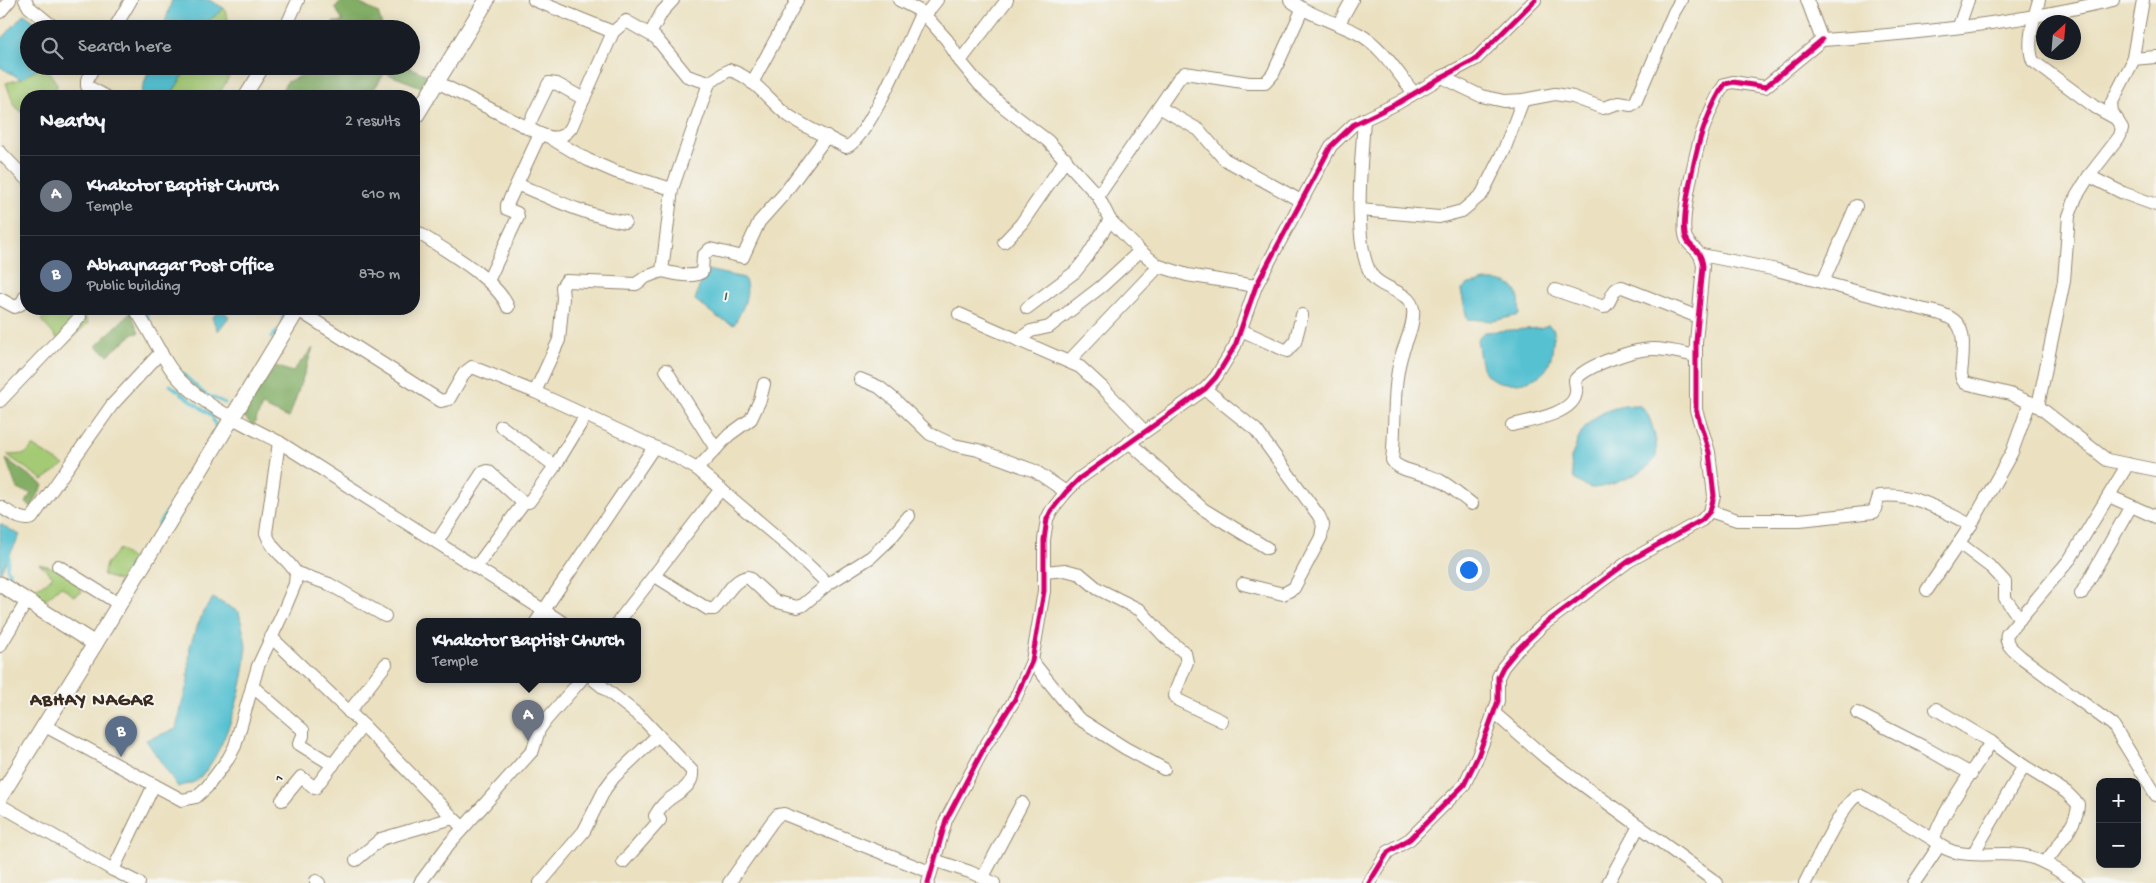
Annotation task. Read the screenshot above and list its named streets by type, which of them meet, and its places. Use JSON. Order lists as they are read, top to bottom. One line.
{"streets":{"street":["1"]},"districts":["ABHAY NAGAR"],"water":["I"],"north":"top right","page":{"search":"Search here","heading":["Nearby","2 results"],"list":[{"mark":"A","name":"Khakotor Baptist Church","note":"Temple","value":"610 m"},{"mark":"B","name":"Abhaynagar Post Office","note":"Public building","value":"870 m"}],"popup":["Khakotor Baptist Church","Temple"],"pins":["A","B"],"map_buttons":["+","−"]}}
